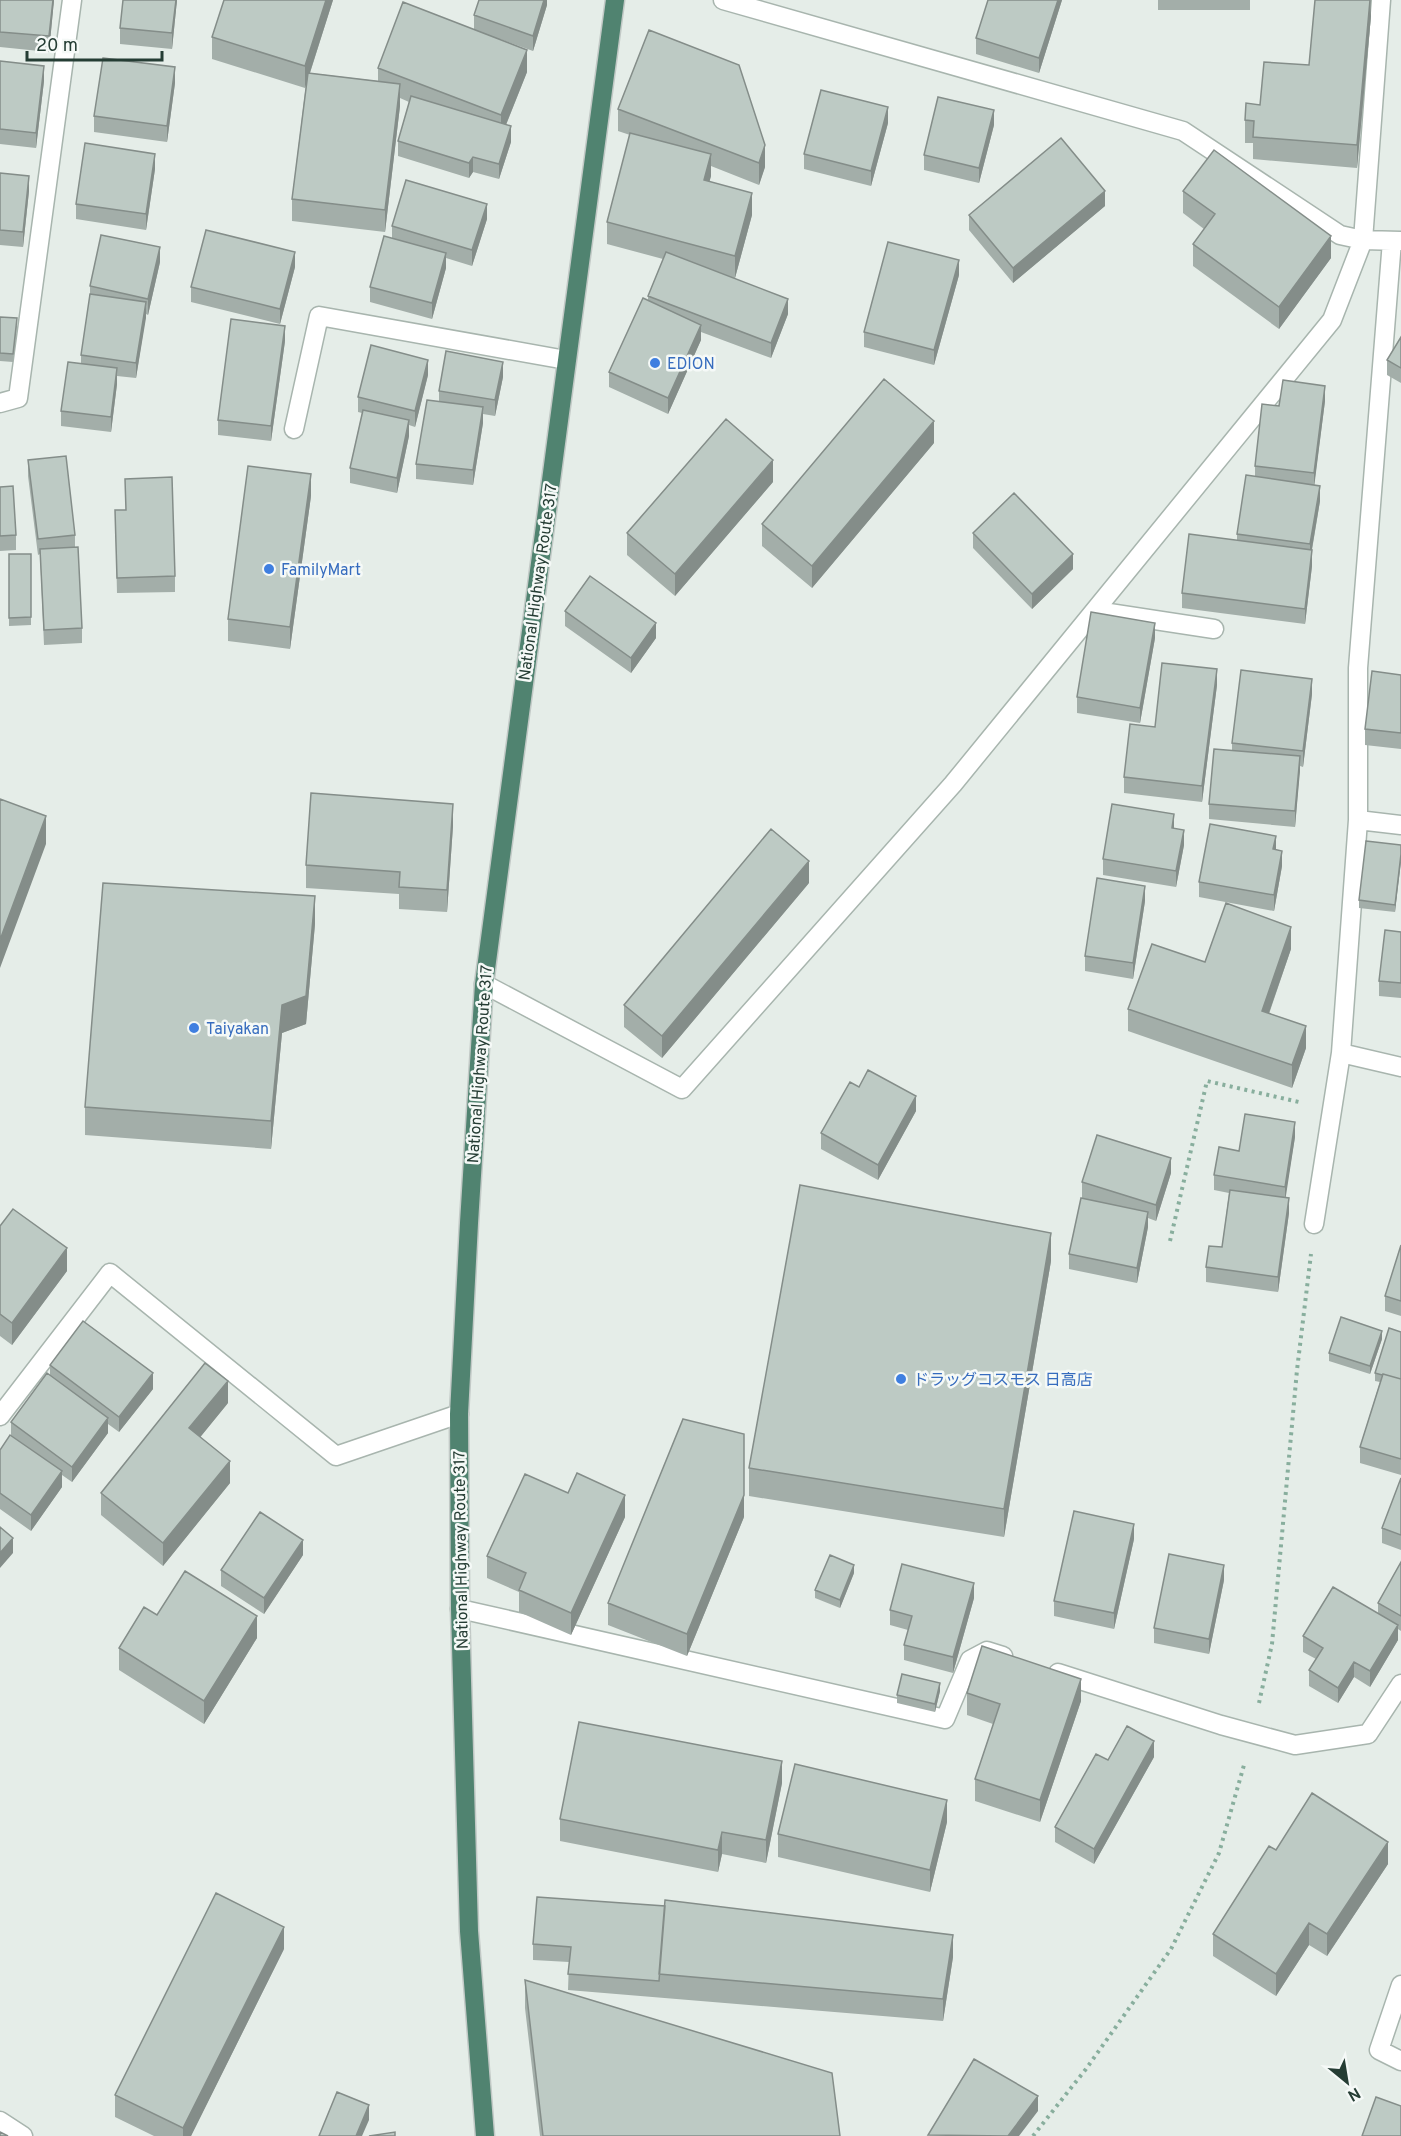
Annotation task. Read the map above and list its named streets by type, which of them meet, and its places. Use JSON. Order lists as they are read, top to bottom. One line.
{"streets":{"highway":["National Highway Route 317"]},"places":["EDION","FamilyMart","Taiyakan","ドラッグコスモス 日高店"],"scale_bar":"20 m","north":"bottom right"}
